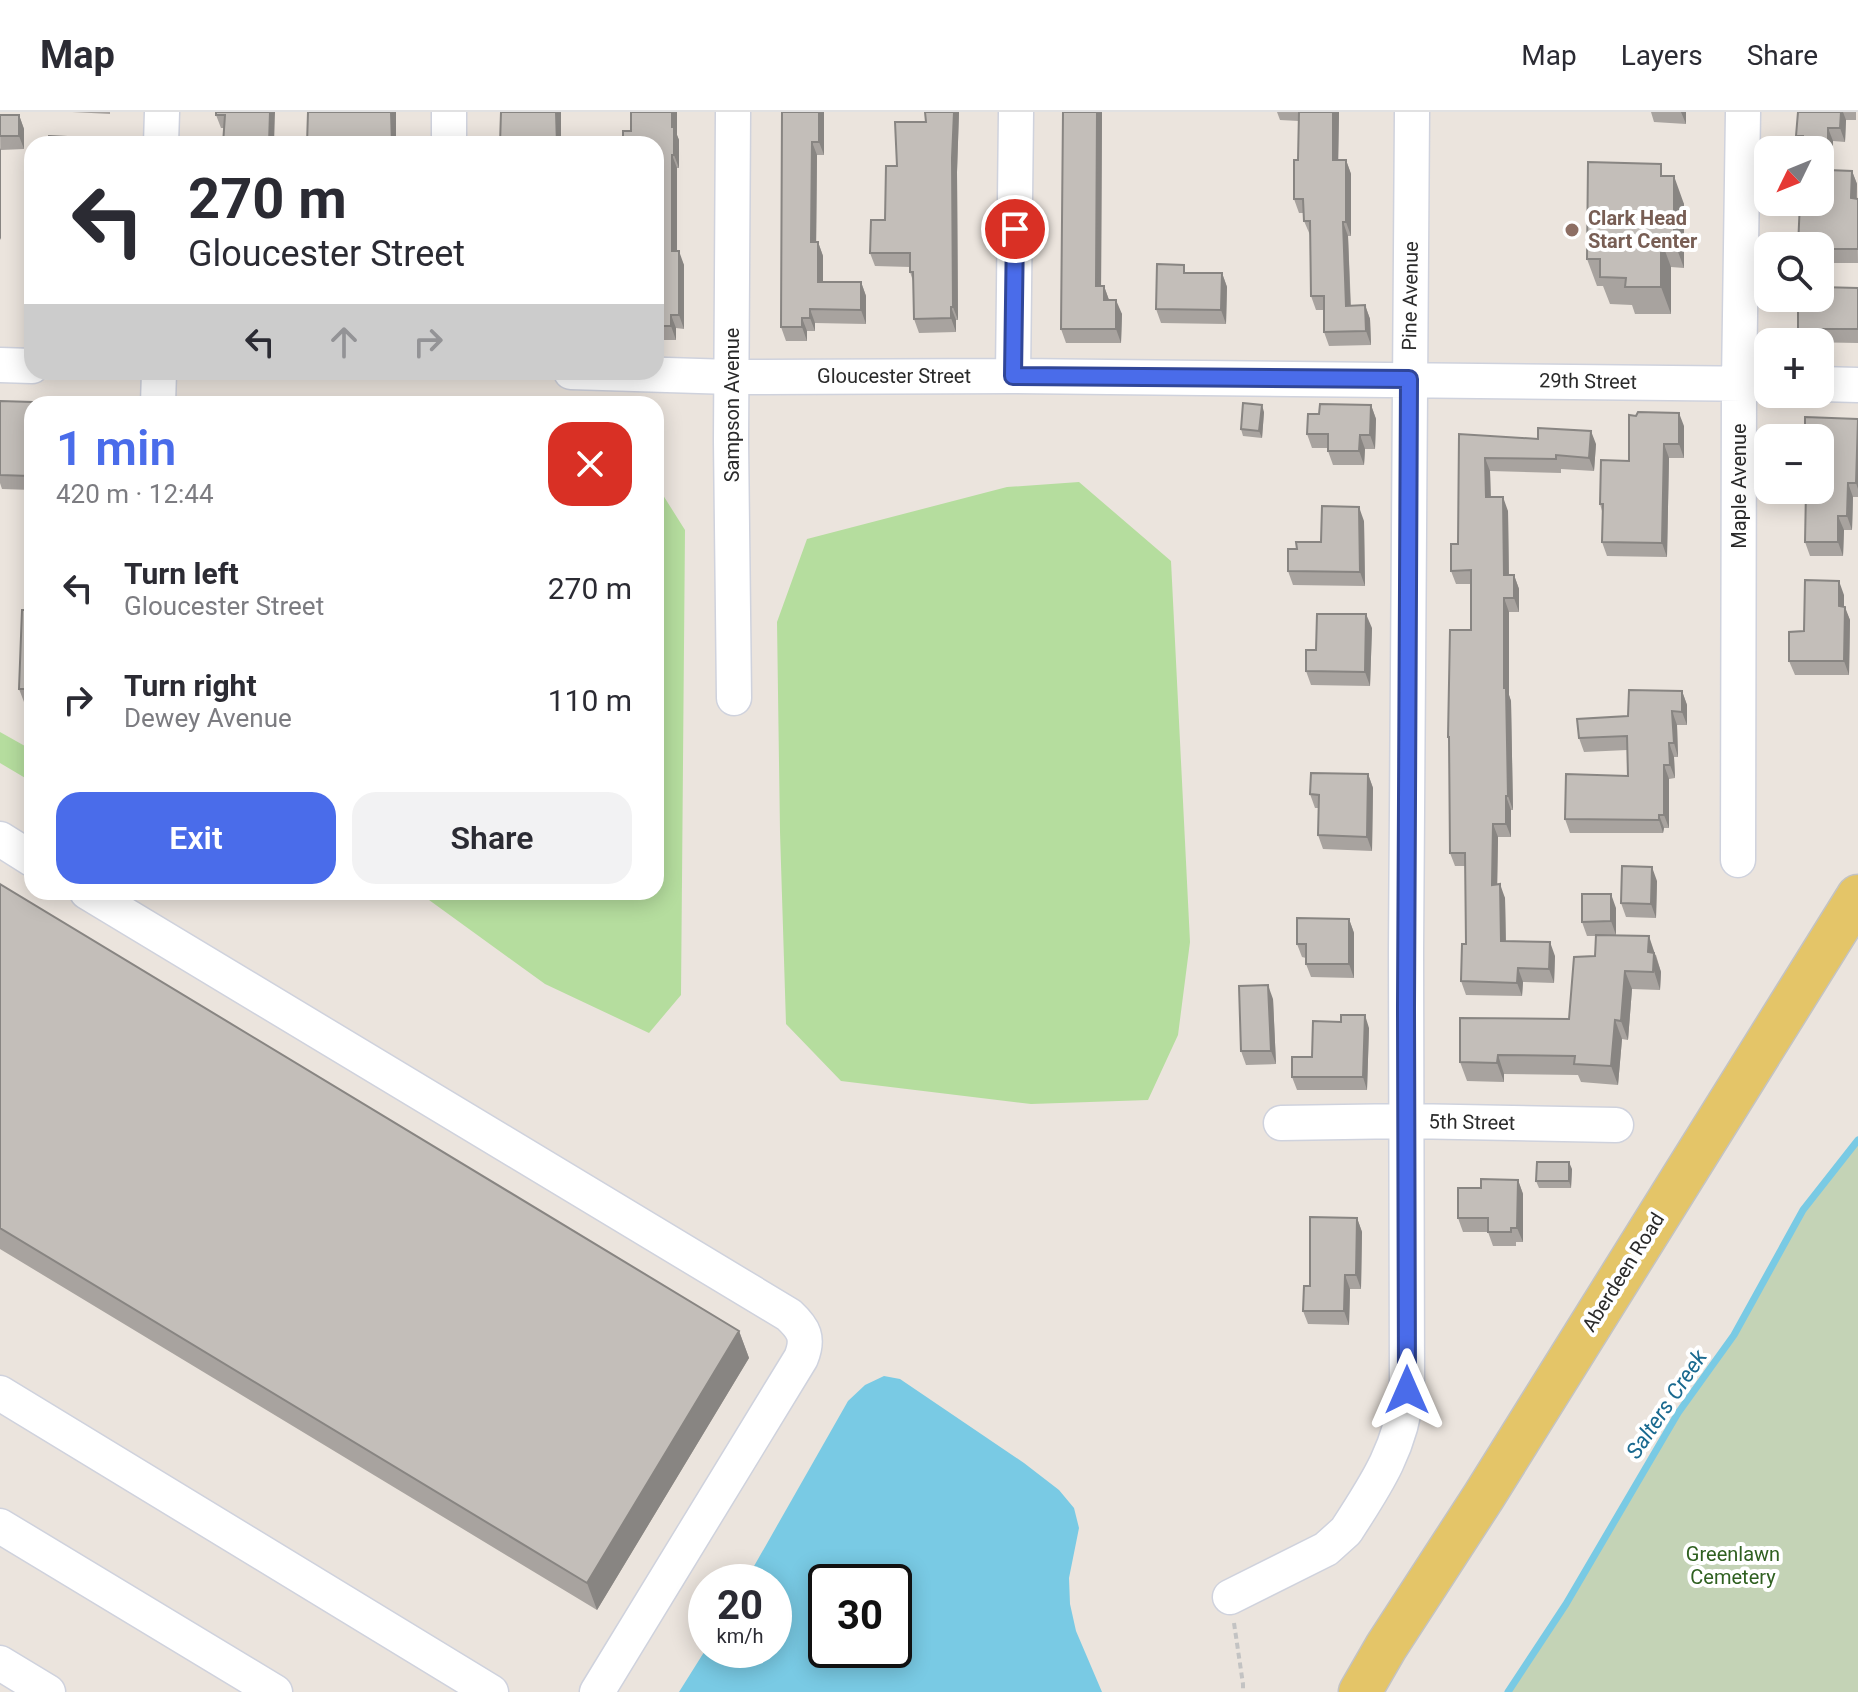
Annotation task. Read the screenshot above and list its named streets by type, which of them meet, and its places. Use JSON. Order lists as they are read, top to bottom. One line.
{"streets":{"main road":["Aberdeen Road"],"street":["Pine Avenue","Gloucester Street","29th Street","Sampson Avenue","Maple Avenue","5th Street"]},"crossings":[["Pine Avenue","Gloucester Street"],["Pine Avenue","29th Street"],["Pine Avenue","5th Street"],["Gloucester Street","29th Street"],["Gloucester Street","Sampson Avenue"],["29th Street","Maple Avenue"]],"water":["Salters Creek"],"parks":["Greenlawn Cemetery"],"places":["Clark Head Start Center"],"north":"bottom left","page":{"header":"Map","nav":["Map","Layers","Share"],"map_buttons":["+","−"],"turn":["270 m","Gloucester Street"],"heading":["1 min","420 m · 12:44"],"list":[{"name":"Turn left","note":"Gloucester Street","value":"270 m"},{"name":"Turn right","note":"Dewey Avenue","value":"110 m"}],"buttons":["Exit","Share"],"speed":"20 km/h","limit":"30"}}
